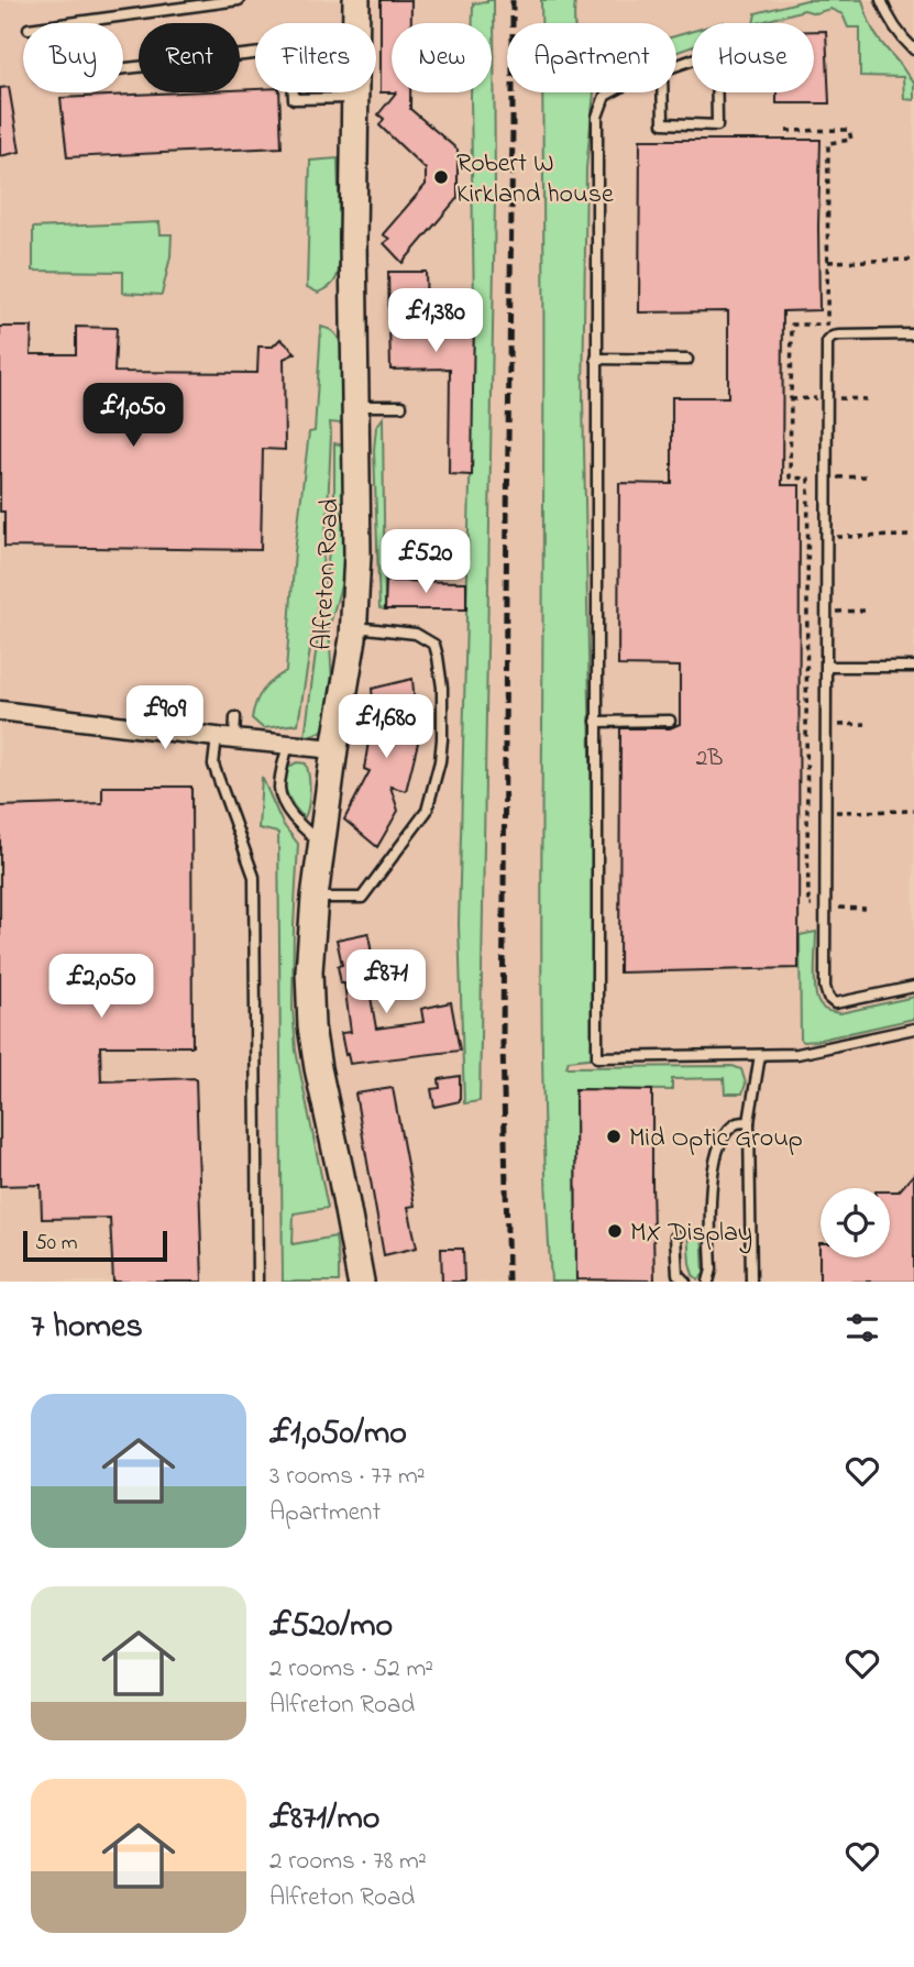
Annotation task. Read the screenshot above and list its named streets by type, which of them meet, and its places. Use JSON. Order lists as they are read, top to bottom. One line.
{"streets":{"street":["Alfreton Road"]},"places":["Robert W Kirkland house","Mid Optic Group","MX Display"],"house_numbers":["2B"],"scale_bar":"50 m","page":{"chip":["Buy","Rent","Filters","New","Apartment","House"],"price":["£1,380","£1,050","£520","£909","£1,680","£871","£2,050"],"scale":"50 m","heading":"7 homes","list":[{"name":"£1,050/mo","note":"3 rooms · 77 m² · Apartment"},{"name":"£520/mo","note":"2 rooms · 52 m² · Alfreton Road"},{"name":"£871/mo","note":"2 rooms · 78 m² · Alfreton Road"}]}}
